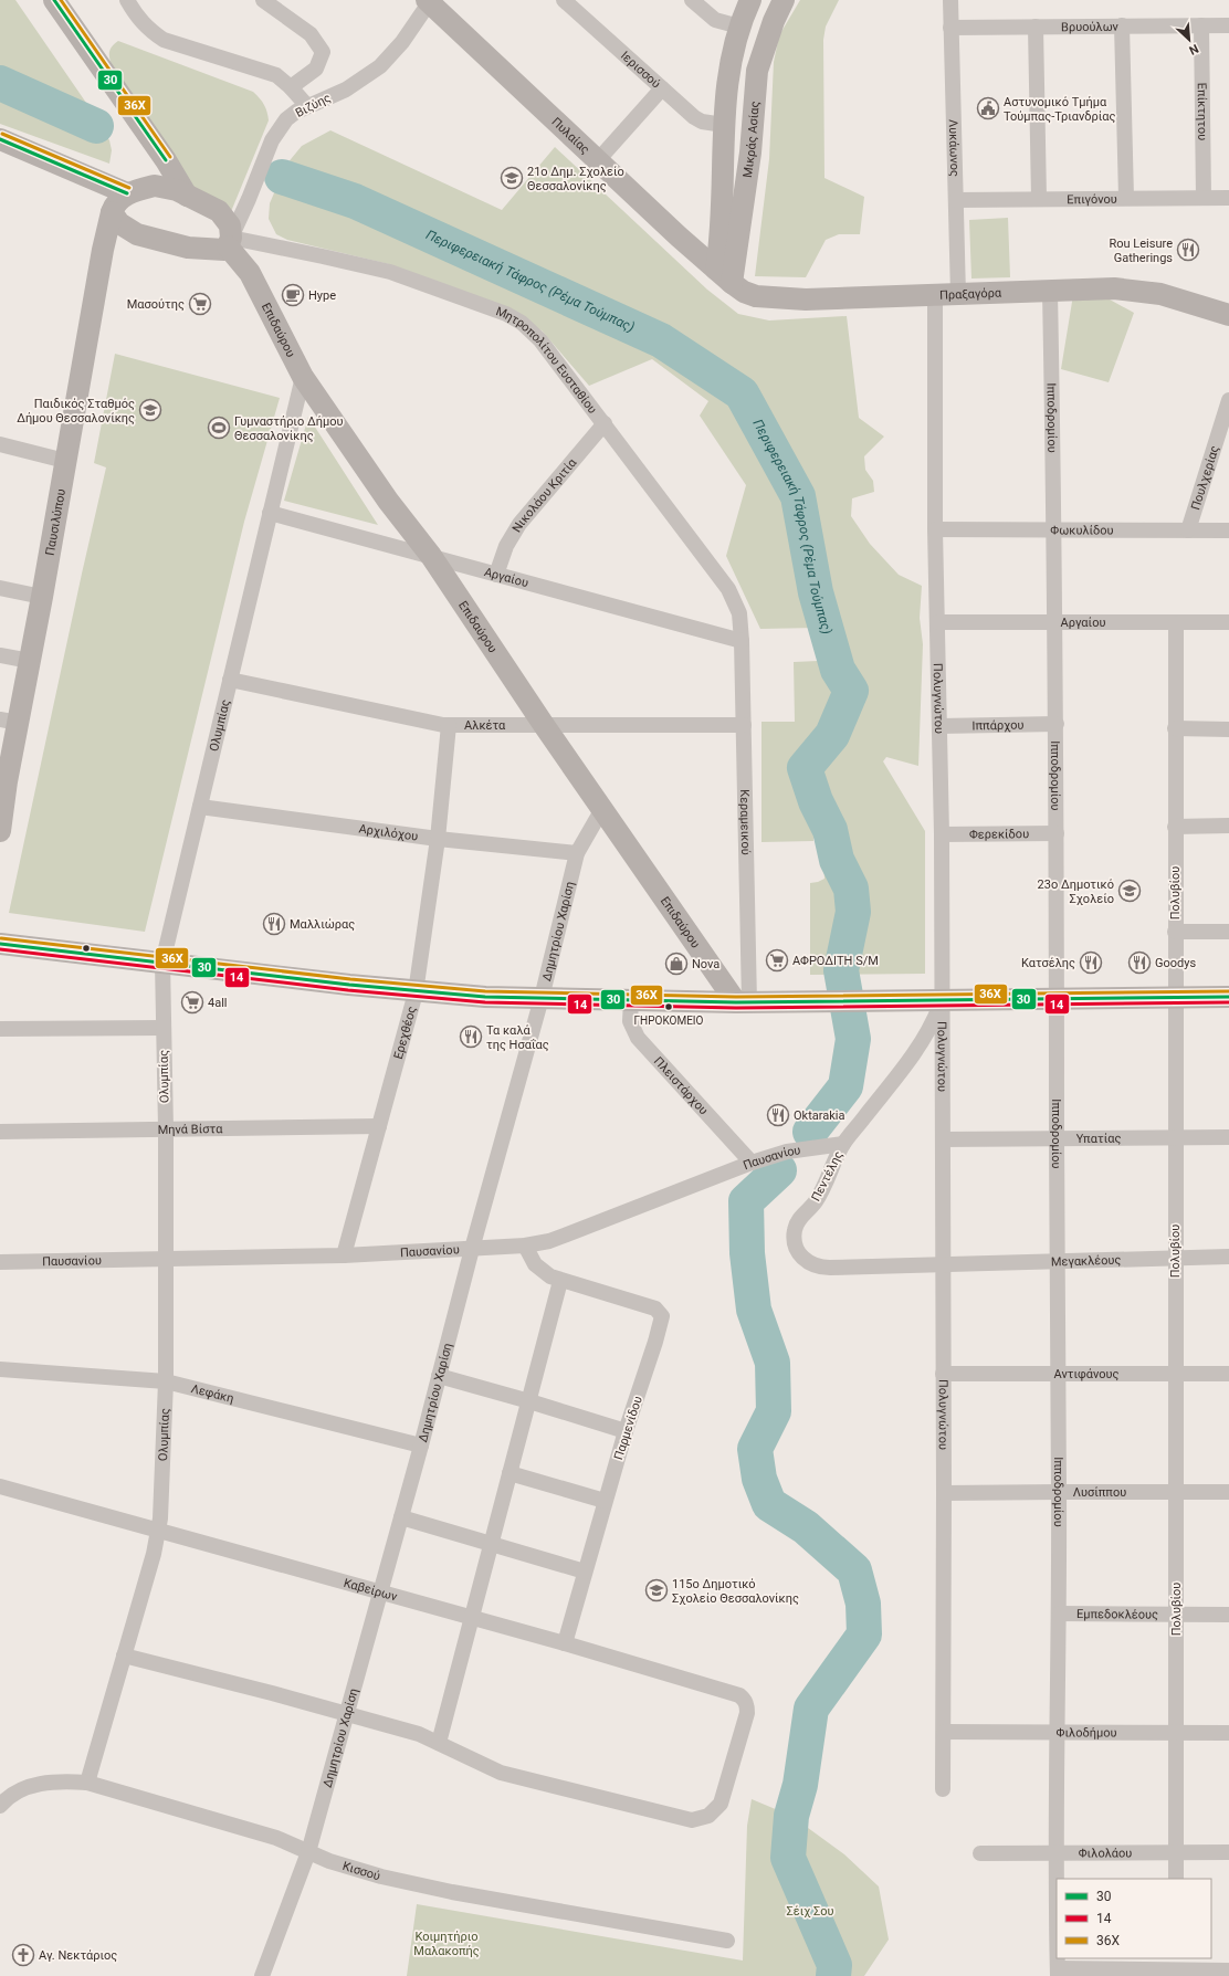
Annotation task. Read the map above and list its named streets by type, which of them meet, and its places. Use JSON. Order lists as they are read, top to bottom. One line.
{"streets":{"street":["Βρυούλων","Ιερισσού","Βιζύης","Επίκτητου","Πυλαίας","Μικράς Ασίας","Λυκάωνος","Επιγόνου","Πραξαγόρα","Επιδαύρου","Μητροπολίτου Ευσταθίου","Ιπποδρομίου","Πουλχερίας","Νικολάου Κριτία","Παυσιλύπου","Φωκυλίδου","Αργαίου","Πολυγνώτου","Ολυμπίας","Αλκέτα","Ιππάρχου","Κεραμεικού","Αρχιλόχου","Φερεκίδου","Πολυβίου","Δημητρίου Χαρίση","Ερεχθέος","Πλειστάρχου","Μηνά Βίστα","Υπατίας","Παυσανίου","Πεντέλης","Μεγακλέους","Αντιφάνους","Λεφάκη","Παρμενίδου","Λυσίππου","Καβείρων","Εμπεδοκλέους","Φιλοδήμου","Φιλολάου","Κισσού"]},"crossings":[["Βρυούλων","Επίκτητου"],["Βρυούλων","Λυκάωνος"],["Ιερισσού","Μικράς Ασίας"],["Βιζύης","Πυλαίας"],["Βιζύης","Επιδαύρου"],["Βιζύης","Μητροπολίτου Ευσταθίου"],["Επίκτητου","Επιγόνου"],["Πυλαίας","Μικράς Ασίας"],["Πυλαίας","Πραξαγόρα"],["Μικράς Ασίας","Πραξαγόρα"],["Λυκάωνος","Επιγόνου"],["Λυκάωνος","Πραξαγόρα"],["Πραξαγόρα","Ιπποδρομίου"],["Πραξαγόρα","Πολυγνώτου"],["Επιδαύρου","Μητροπολίτου Ευσταθίου"],["Επιδαύρου","Αργαίου"],["Επιδαύρου","Ολυμπίας"],["Επιδαύρου","Αλκέτα"],["Επιδαύρου","Κεραμεικού"],["Επιδαύρου","Δημητρίου Χαρίση"],["Μητροπολίτου Ευσταθίου","Νικολάου Κριτία"],["Μητροπολίτου Ευσταθίου","Αργαίου"],["Μητροπολίτου Ευσταθίου","Κεραμεικού"],["Ιπποδρομίου","Φωκυλίδου"],["Ιπποδρομίου","Αργαίου"],["Ιπποδρομίου","Ιππάρχου"],["Ιπποδρομίου","Φερεκίδου"],["Ιπποδρομίου","Υπατίας"],["Ιπποδρομίου","Μεγακλέους"],["Ιπποδρομίου","Αντιφάνους"],["Ιπποδρομίου","Λυσίππου"],["Ιπποδρομίου","Εμπεδοκλέους"],["Ιπποδρομίου","Φιλοδήμου"],["Ιπποδρομίου","Φιλολάου"],["Πουλχερίας","Φωκυλίδου"],["Νικολάου Κριτία","Αργαίου"],["Φωκυλίδου","Πολυγνώτου"],["Αργαίου","Πολυγνώτου"],["Αργαίου","Ολυμπίας"],["Αργαίου","Κεραμεικού"],["Αργαίου","Πολυβίου"],["Πολυγνώτου","Ιππάρχου"],["Πολυγνώτου","Φερεκίδου"],["Πολυγνώτου","Υπατίας"],["Πολυγνώτου","Πεντέλης"],["Πολυγνώτου","Μεγακλέους"],["Πολυγνώτου","Αντιφάνους"],["Πολυγνώτου","Λυσίππου"],["Πολυγνώτου","Φιλοδήμου"],["Ολυμπίας","Αλκέτα"],["Ολυμπίας","Αρχιλόχου"],["Ολυμπίας","Μηνά Βίστα"],["Ολυμπίας","Παυσανίου"],["Ολυμπίας","Λεφάκη"],["Ολυμπίας","Καβείρων"],["Ολυμπίας","Κισσού"],["Αλκέτα","Κεραμεικού"],["Αλκέτα","Ερεχθέος"],["Αρχιλόχου","Δημητρίου Χαρίση"],["Αρχιλόχου","Ερεχθέος"],["Πολυβίου","Υπατίας"],["Πολυβίου","Μεγακλέους"],["Πολυβίου","Αντιφάνους"],["Πολυβίου","Λυσίππου"],["Πολυβίου","Εμπεδοκλέους"],["Πολυβίου","Φιλοδήμου"],["Πολυβίου","Φιλολάου"],["Δημητρίου Χαρίση","Παυσανίου"],["Δημητρίου Χαρίση","Λεφάκη"],["Δημητρίου Χαρίση","Καβείρων"],["Δημητρίου Χαρίση","Κισσού"],["Ερεχθέος","Μηνά Βίστα"],["Ερεχθέος","Παυσανίου"],["Πλειστάρχου","Παυσανίου"],["Παυσανίου","Πεντέλης"],["Πεντέλης","Μεγακλέους"],["Παρμενίδου","Καβείρων"]],"water":["Περιφερειακή Τάφρος (Ρέμα Τούμπας)"],"parks":["Σέιχ Σου","Κοιμητήριο Μαλακοπής"],"places":{"public building":["Αστυνομικό Τμήμα Τούμπας-Τριανδρίας"],"school or university":["21ο Δημ. Σχολείο Θεσσαλονίκης","Παιδικός Σταθμός Δήμου Θεσσαλονίκης","23ο Δημοτικό Σχολείο","115o Δημοτικό Σχολείο Θεσσαλονίκης"],"restaurant":["Rou Leisure Gatherings","Μαλλιώρας","Κατσέλης","Goodys","Τα καλά της Ησαΐας","Oktarakia"],"cafe":["Hype"],"supermarket":["Μασούτης","ΑΦΡΟΔΙΤΗ S/M","4all"],"sports":["Γυμναστήριο Δήμου Θεσσαλονίκης"],"shop":["Nova"],"other":["ΓΗΡΟΚΟΜΕΙΟ"],"church":["Αγ. Νεκτάριος"]},"lines":["transit line 30","transit line 36Χ","transit line 14"],"legend":["30","14","36Χ"],"north":"bottom right"}
